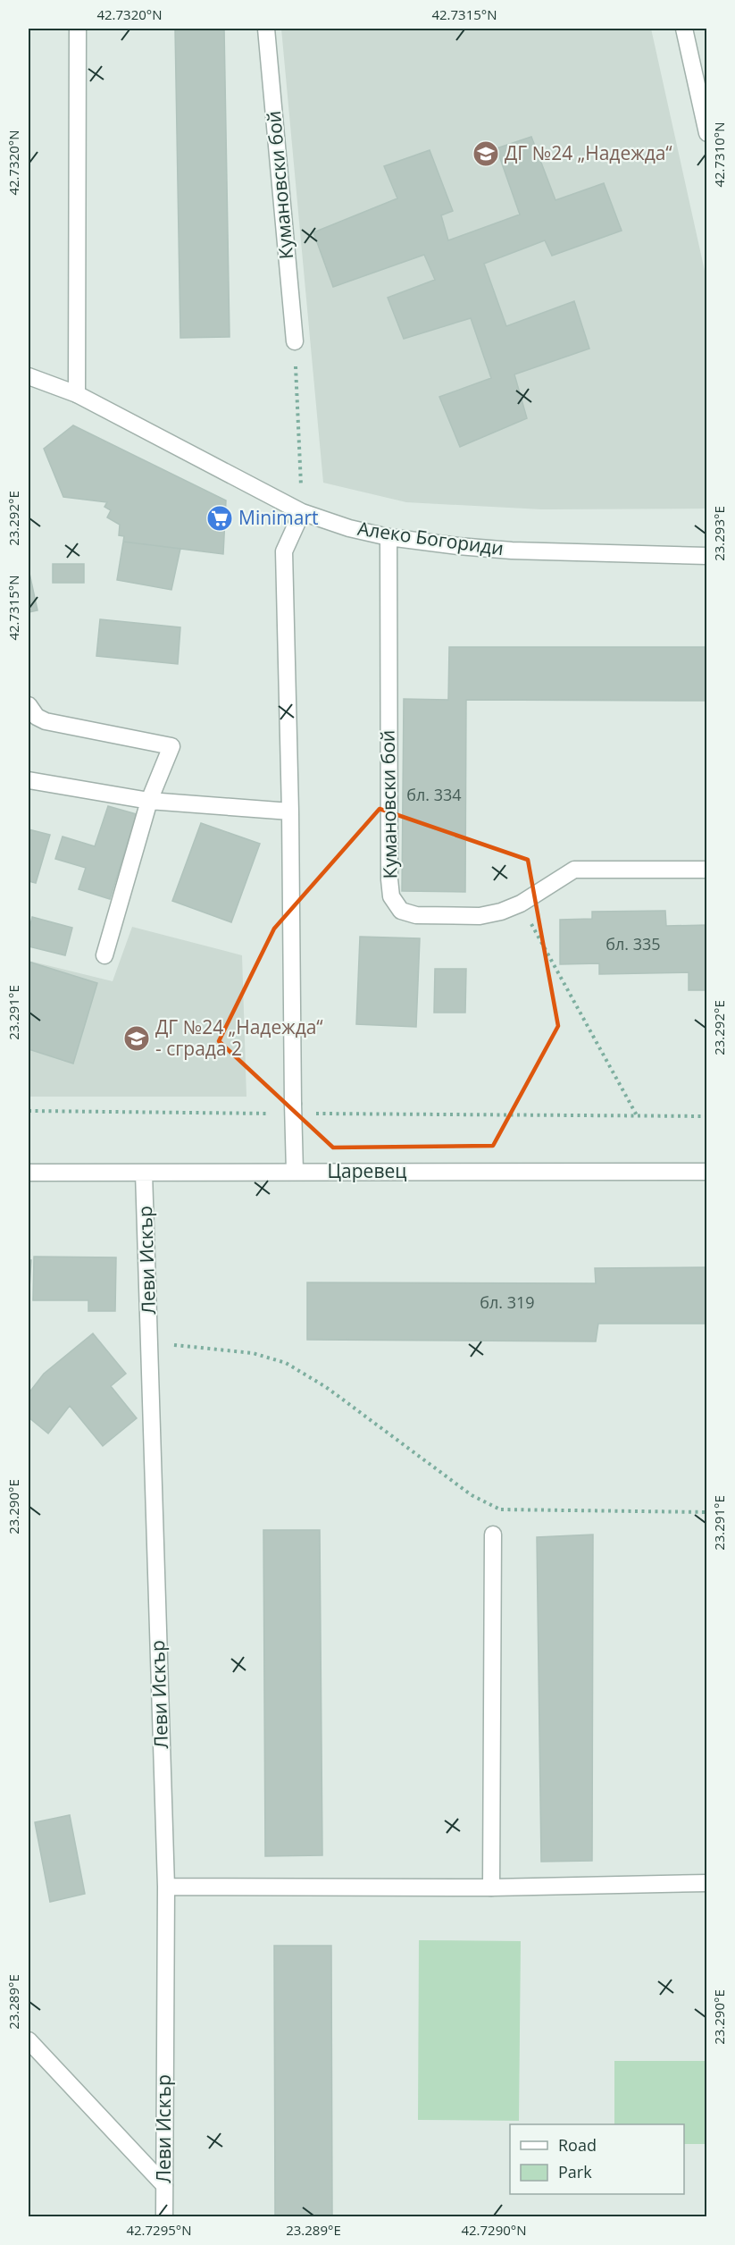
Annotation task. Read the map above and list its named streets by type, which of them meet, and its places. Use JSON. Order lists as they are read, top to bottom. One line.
{"streets":{"street":["Кумановски бой","Алеко Богориди","Царевец","Леви Искър"]},"crossings":[["Кумановски бой","Алеко Богориди"],["Царевец","Леви Искър"]],"places":{"school or university":["ДГ №24 „Надежда“","ДГ №24 „Надежда“ - сграда 2"],"supermarket":["Minimart"]},"house_numbers":["бл. 334","бл. 335","бл. 319"],"legend":["Road","Park"],"coordinates":["42.7320°N","42.7315°N","42.7310°N","23.292°E","23.293°E","23.291°E","23.290°E","23.289°E","42.7295°N","42.7290°N"]}
